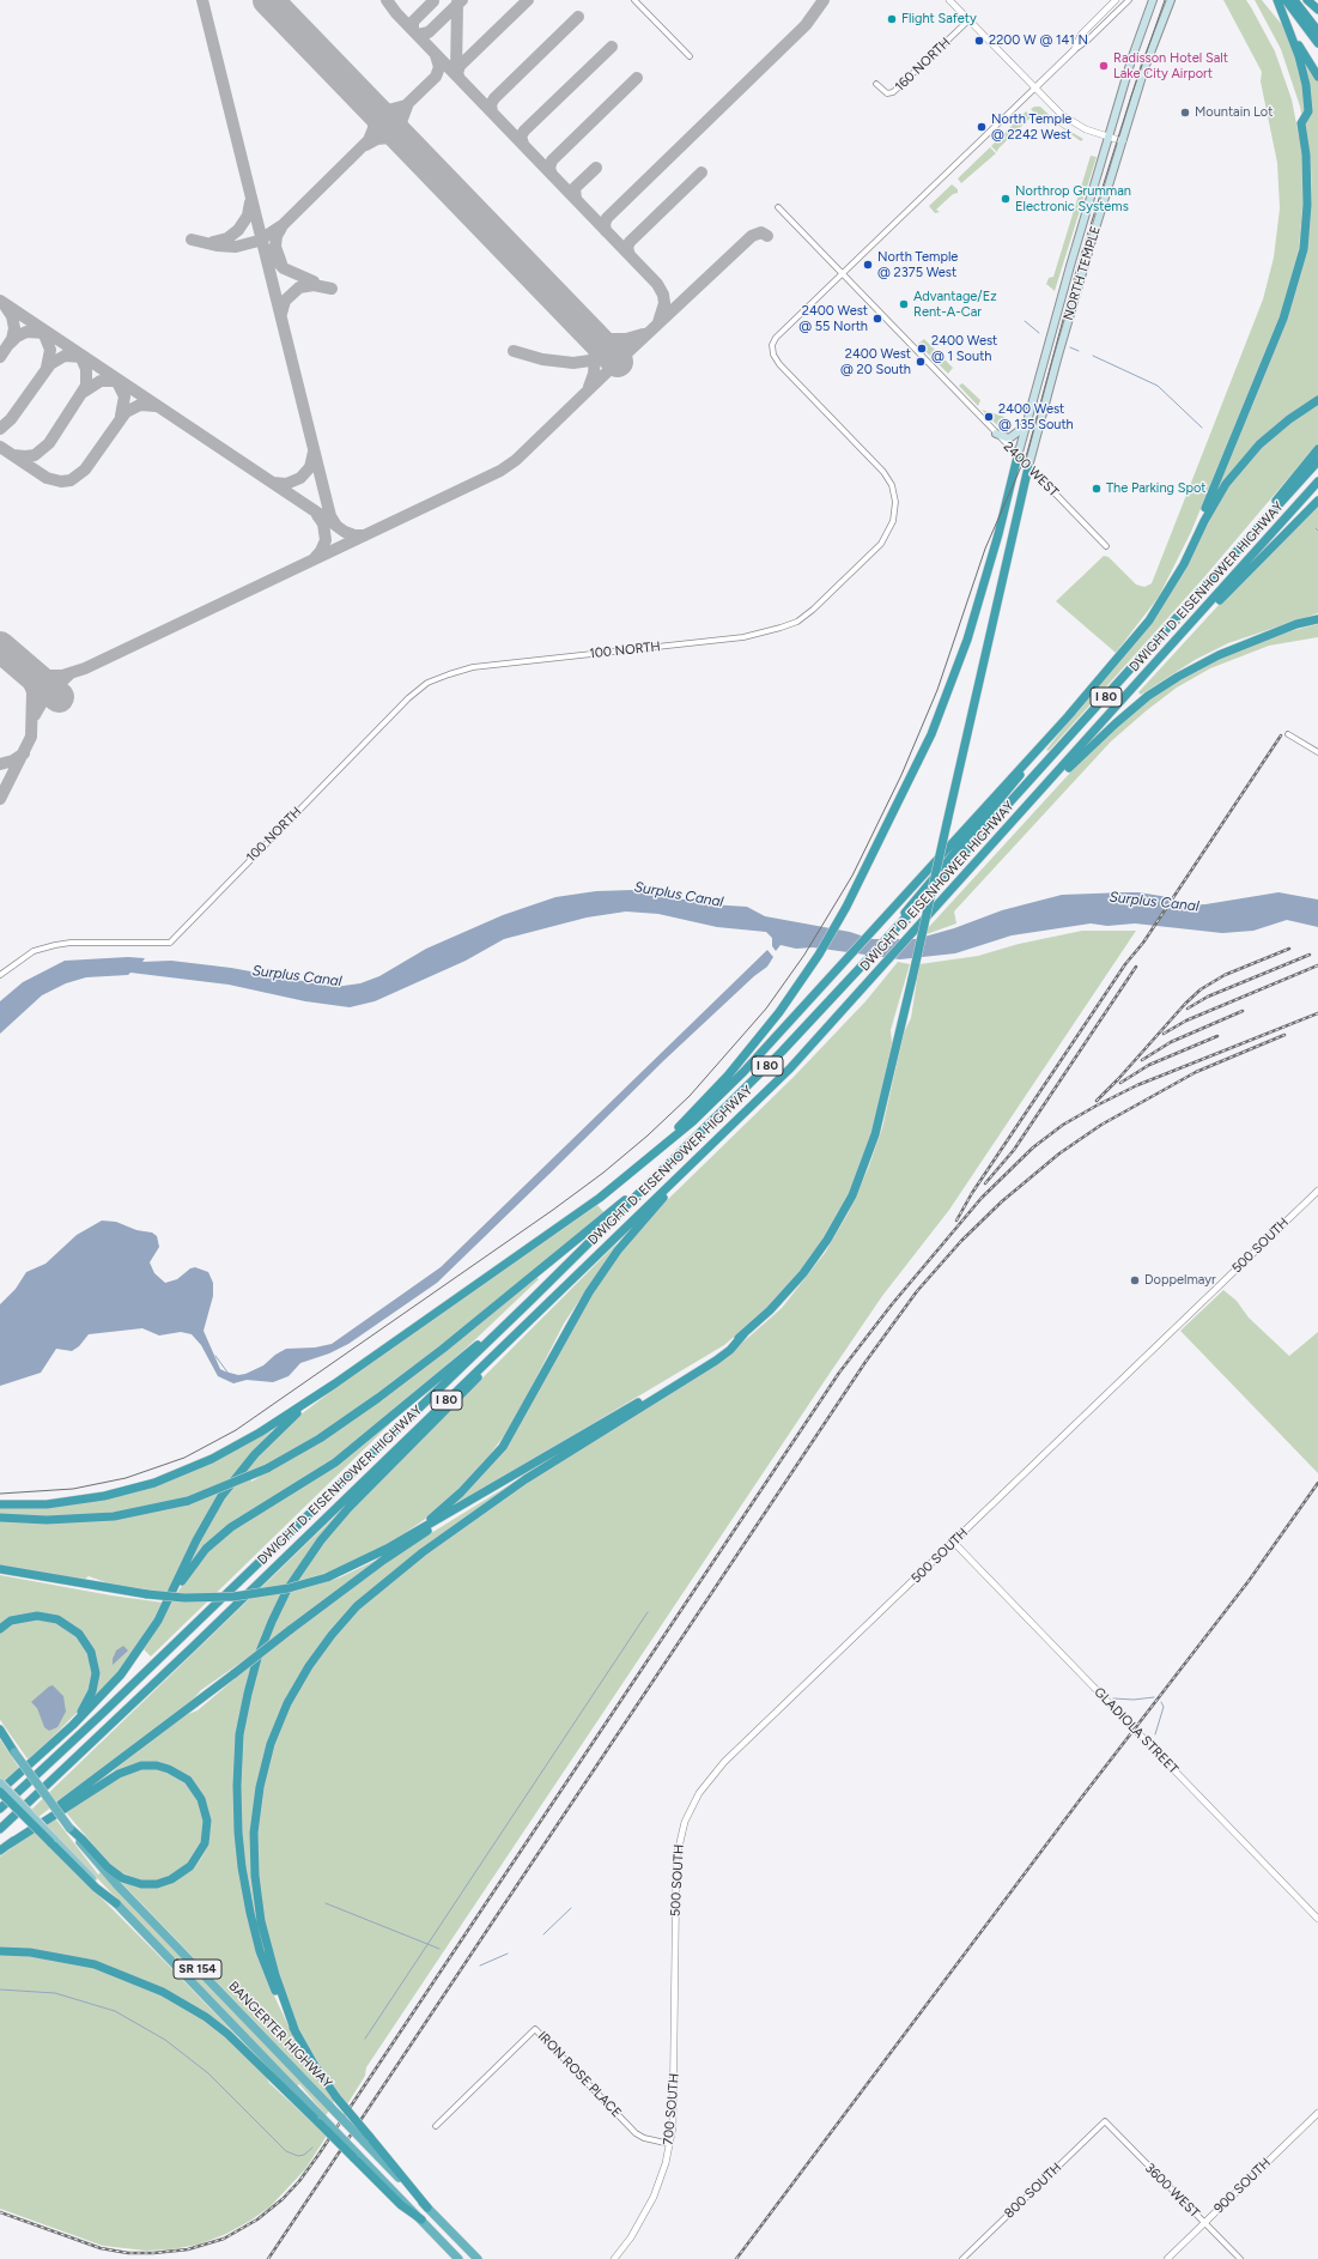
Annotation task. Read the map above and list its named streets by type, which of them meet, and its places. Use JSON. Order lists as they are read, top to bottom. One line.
{"streets":{"highway":["DWIGHT D. EISENHOWER HIGHWAY","I 80","SR 154","BANGERTER HIGHWAY"],"main road":["NORTH TEMPLE"],"street":["160 NORTH","2400 WEST","100 NORTH","500 SOUTH","GLADIOLA STREET","IRON ROSE PLACE","700 SOUTH","900 SOUTH","800 SOUTH","3600 WEST"]},"crossings":[["NORTH TEMPLE","2400 WEST"],["2400 WEST","100 NORTH"],["500 SOUTH","GLADIOLA STREET"],["500 SOUTH","700 SOUTH"],["IRON ROSE PLACE","700 SOUTH"],["900 SOUTH","3600 WEST"],["800 SOUTH","3600 WEST"]],"water":["Surplus Canal"],"places":["Flight Safety","2200 W @ 141 N","Radisson Hotel Salt Lake City Airport","Mountain Lot","North Temple @ 2242 West","Northrop Grumman Electronic Systems","North Temple @ 2375 West","Advantage/Ez Rent-A-Car","2400 West @ 55 North","2400 West @ 1 South","2400 West @ 20 South","2400 West @ 135 South","The Parking Spot","Doppelmayr"]}
